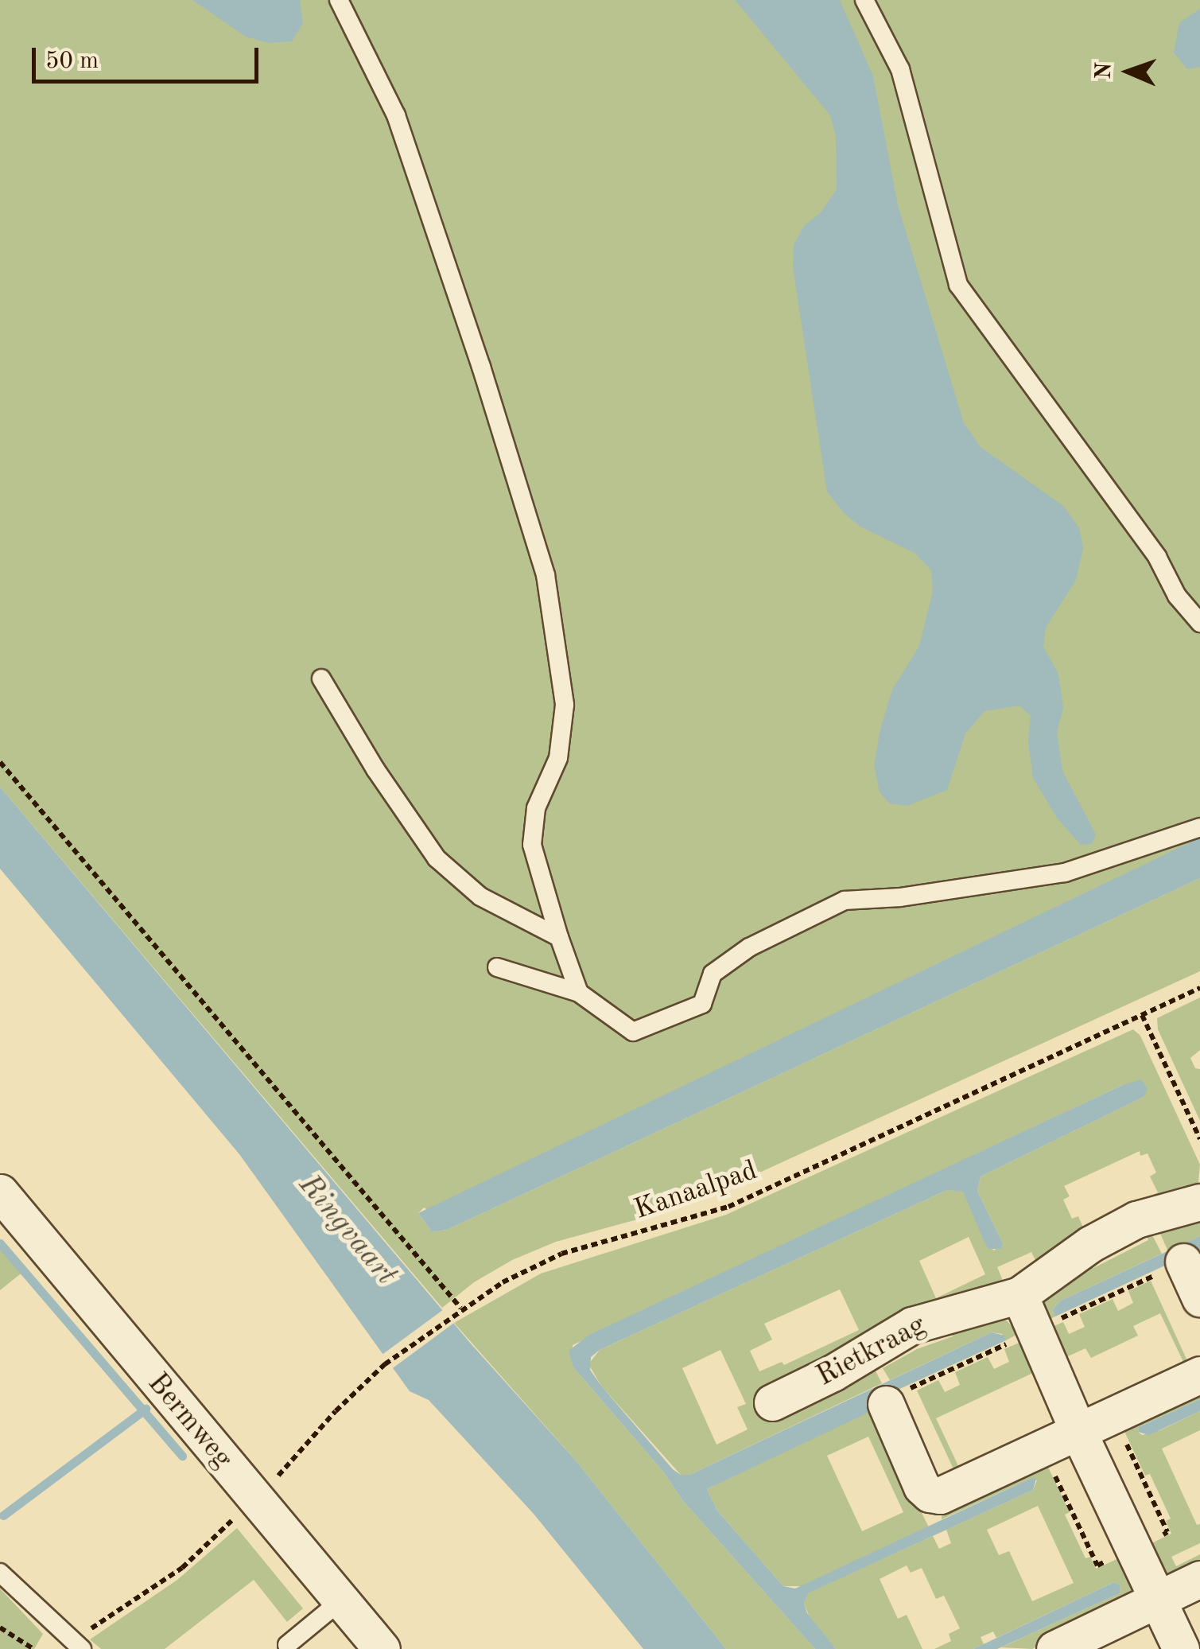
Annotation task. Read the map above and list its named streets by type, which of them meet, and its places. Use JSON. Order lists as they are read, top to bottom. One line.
{"streets":{"street":["Rietkraag","Bermweg"],"path":["Kanaalpad"]},"crossings":[["Kanaalpad","Bermweg"]],"water":["Ringvaart"],"scale_bar":"50 m","north":"left"}
